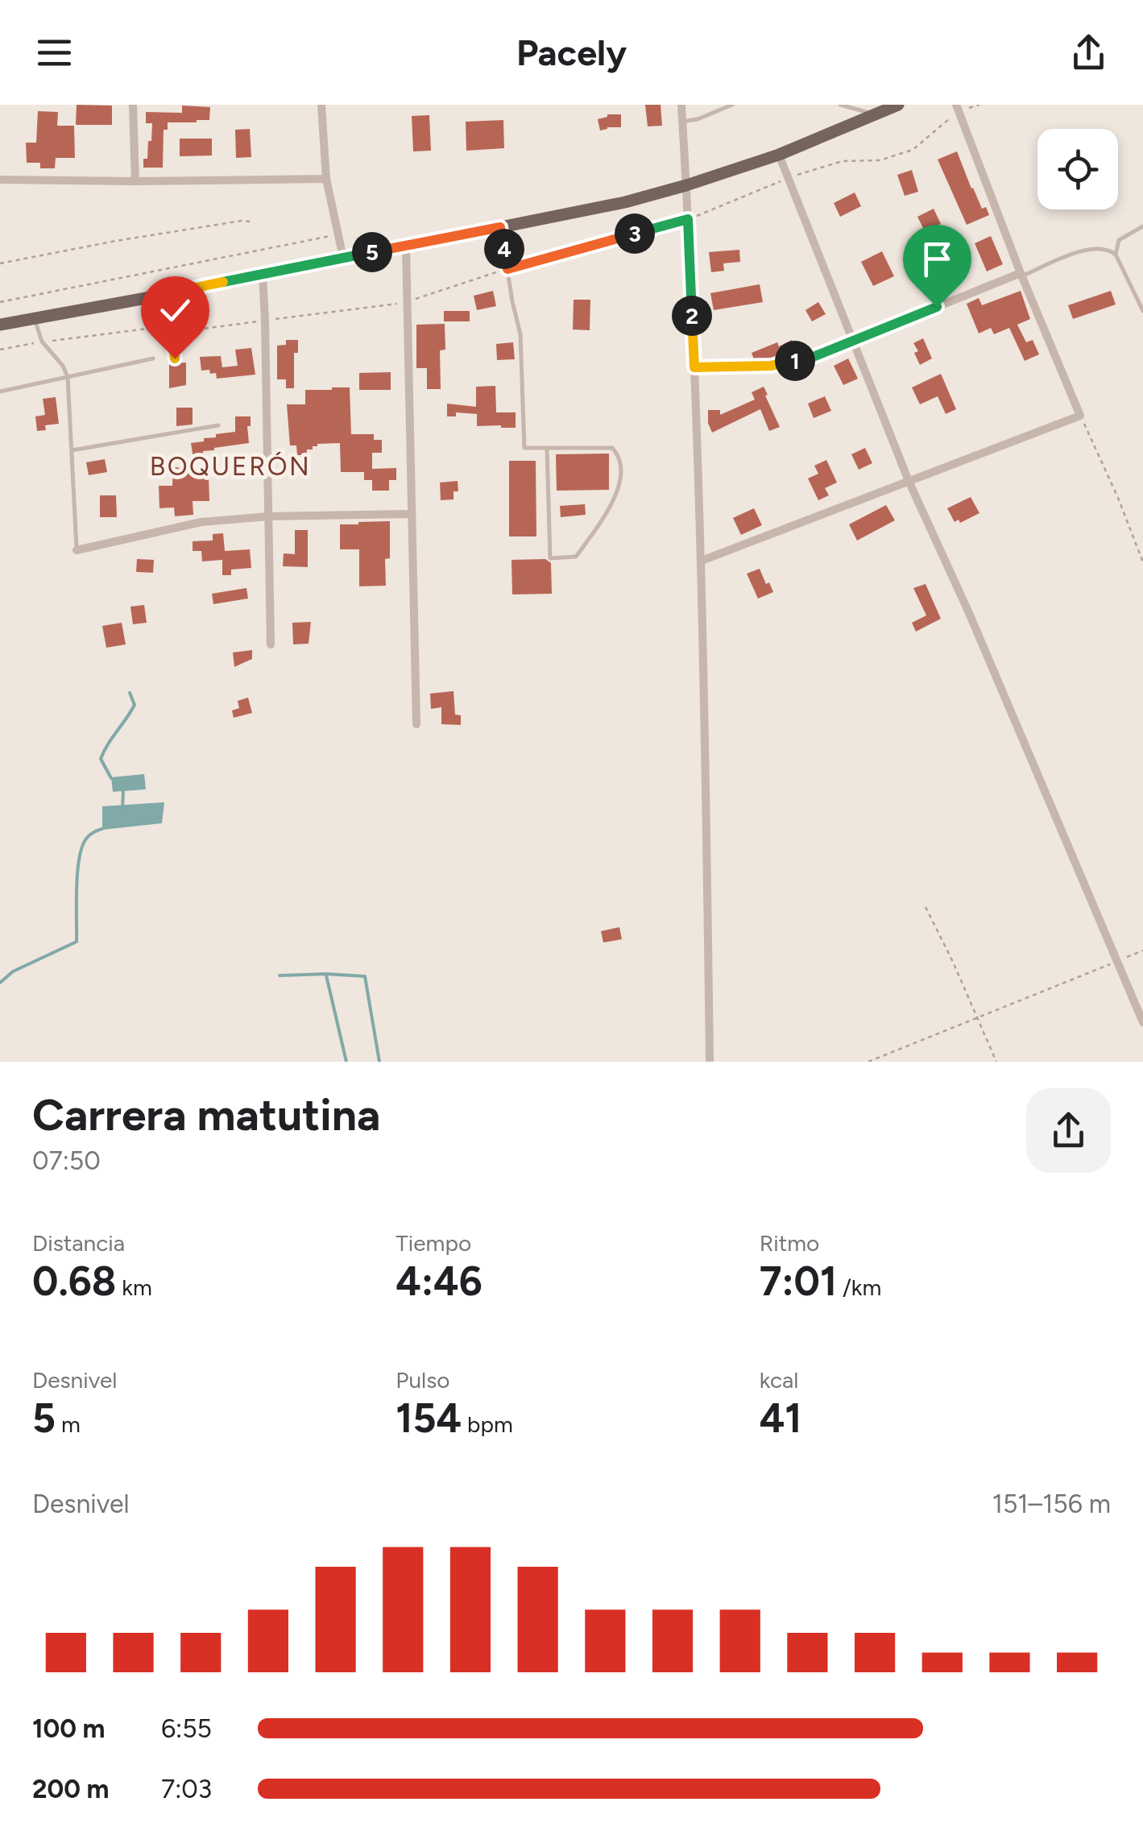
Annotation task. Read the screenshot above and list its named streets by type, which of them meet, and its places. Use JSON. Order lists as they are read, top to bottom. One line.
{"districts":["BOQUERÓN"],"page":{"header":"Pacely","pins":["3","4","5","2","1"],"heading":["Carrera matutina","07:50"],"stats":[["Distancia","0.68 km"],["Tiempo","4:46"],["Ritmo","7:01 /km"],["Desnivel","5 m"],["Pulso","154 bpm"],["kcal","41"]],"chart":["Desnivel","151–156 m"],"list":[{"name":"100 m","note":"6:55"},{"name":"200 m","note":"7:03"}]}}
